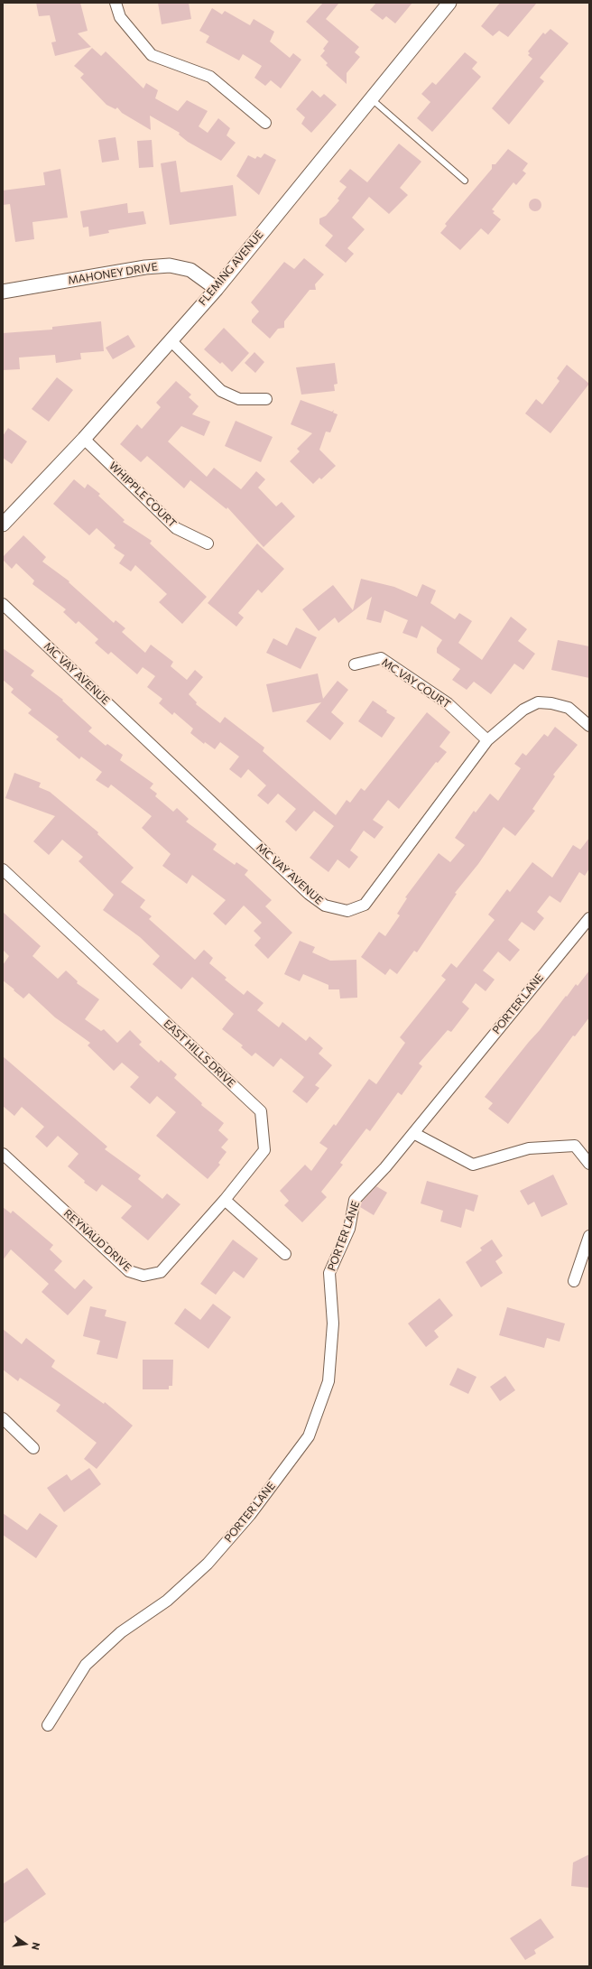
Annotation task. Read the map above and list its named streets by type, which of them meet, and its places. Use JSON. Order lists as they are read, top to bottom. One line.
{"streets":{"street":["FLEMING AVENUE","MAHONEY DRIVE","WHIPPLE COURT","MC VAY AVENUE","MC VAY COURT","PORTER LANE","EAST HILLS DRIVE","REYNAUD DRIVE"]},"crossings":[["FLEMING AVENUE","MAHONEY DRIVE"],["FLEMING AVENUE","WHIPPLE COURT"],["MC VAY AVENUE","MC VAY COURT"],["EAST HILLS DRIVE","REYNAUD DRIVE"]],"north":"right"}
